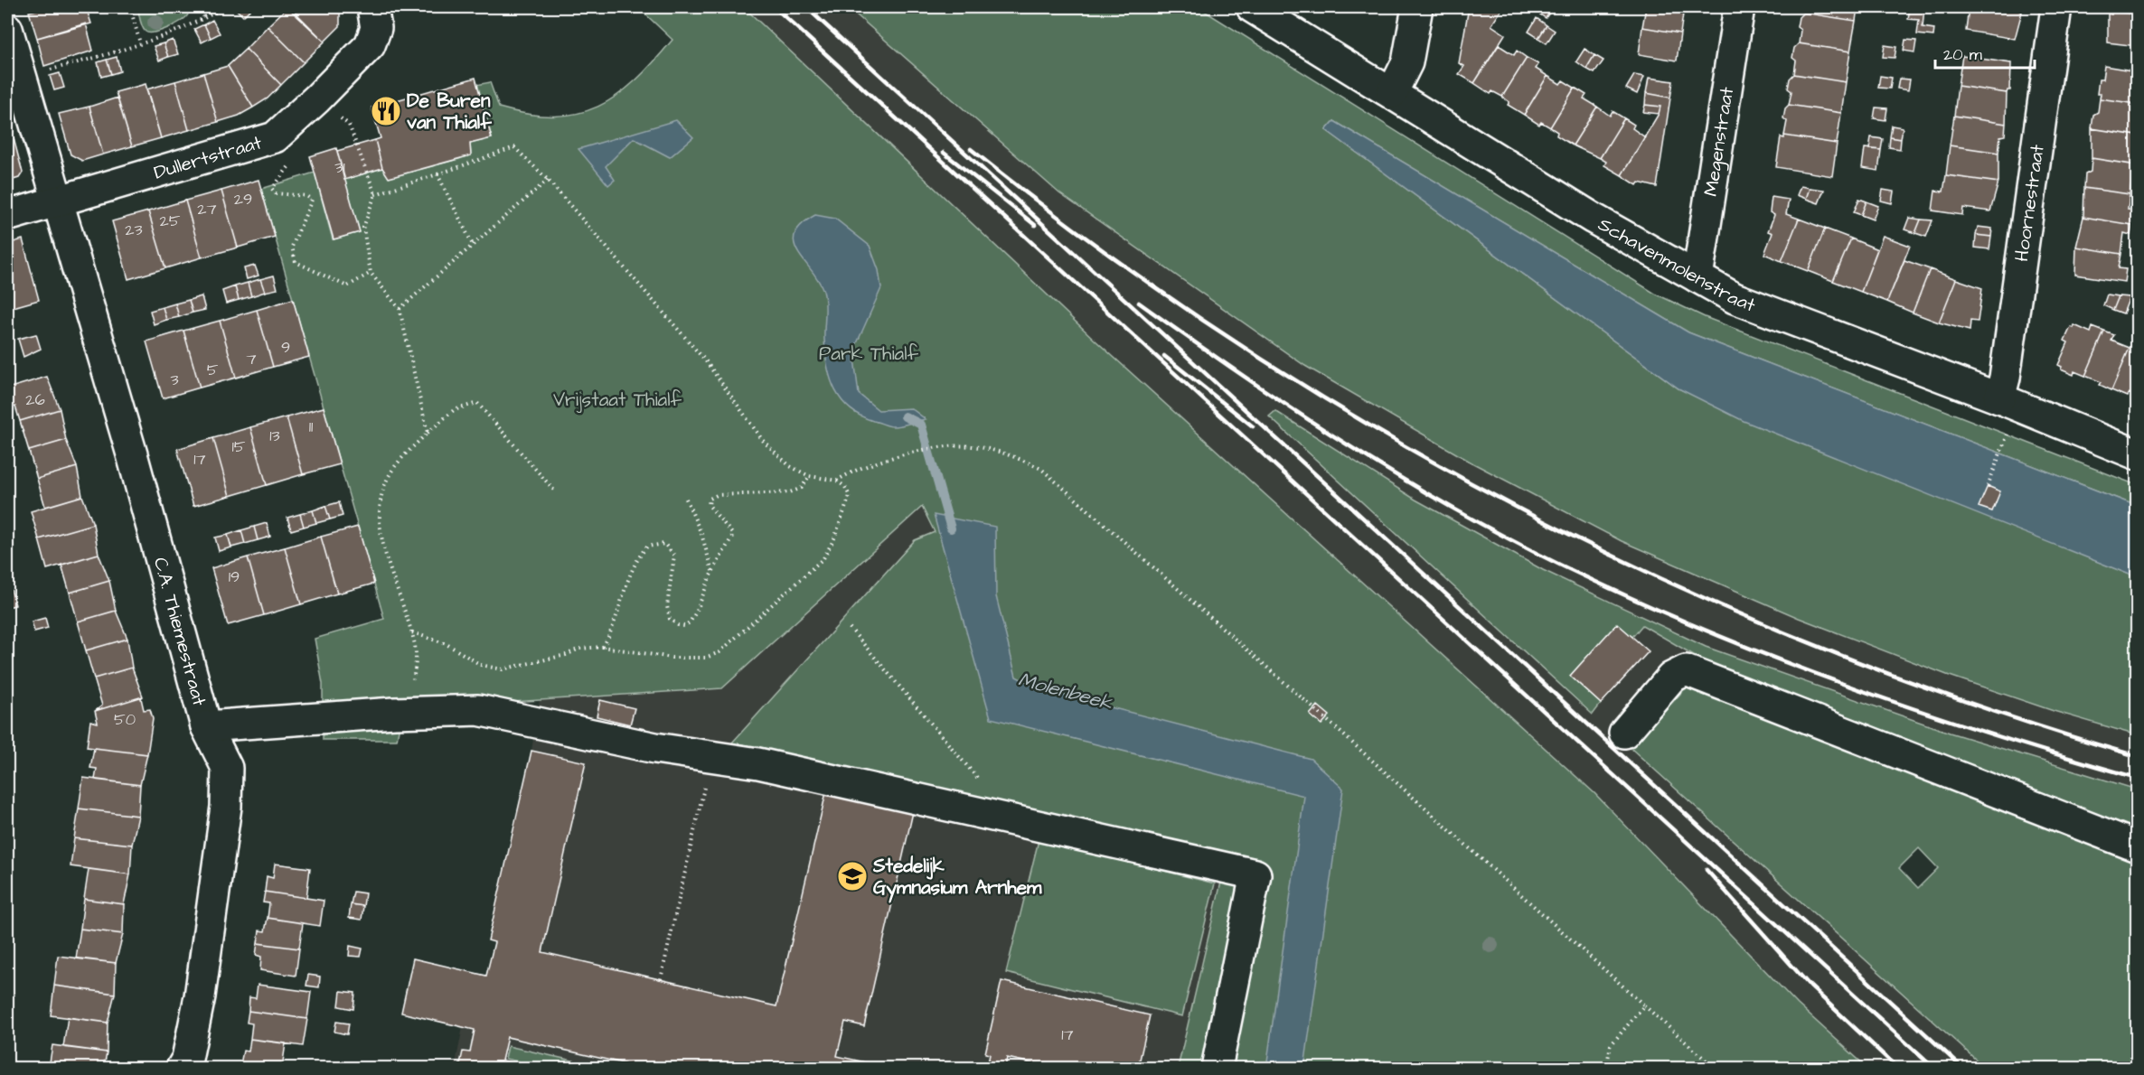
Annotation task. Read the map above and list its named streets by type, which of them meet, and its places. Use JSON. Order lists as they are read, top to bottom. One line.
{"streets":{"street":["Megenstraat","Dullertstraat","Hoornestraat","Schavenmolenstraat","C.A. Thiemestraat"]},"crossings":[["Megenstraat","Schavenmolenstraat"],["Dullertstraat","C.A. Thiemestraat"],["Hoornestraat","Schavenmolenstraat"]],"water":["Molenbeek"],"parks":["Park Thialf","Vrijstaat Thialf"],"places":{"restaurant":["De Buren van Thialf"],"school or university":["Stedelijk Gymnasium Arnhem"]},"house_numbers":["31","29","27","25","23","9","7","5","3","26","11","13","15","17","19","50","17"],"scale_bar":"20 m"}
